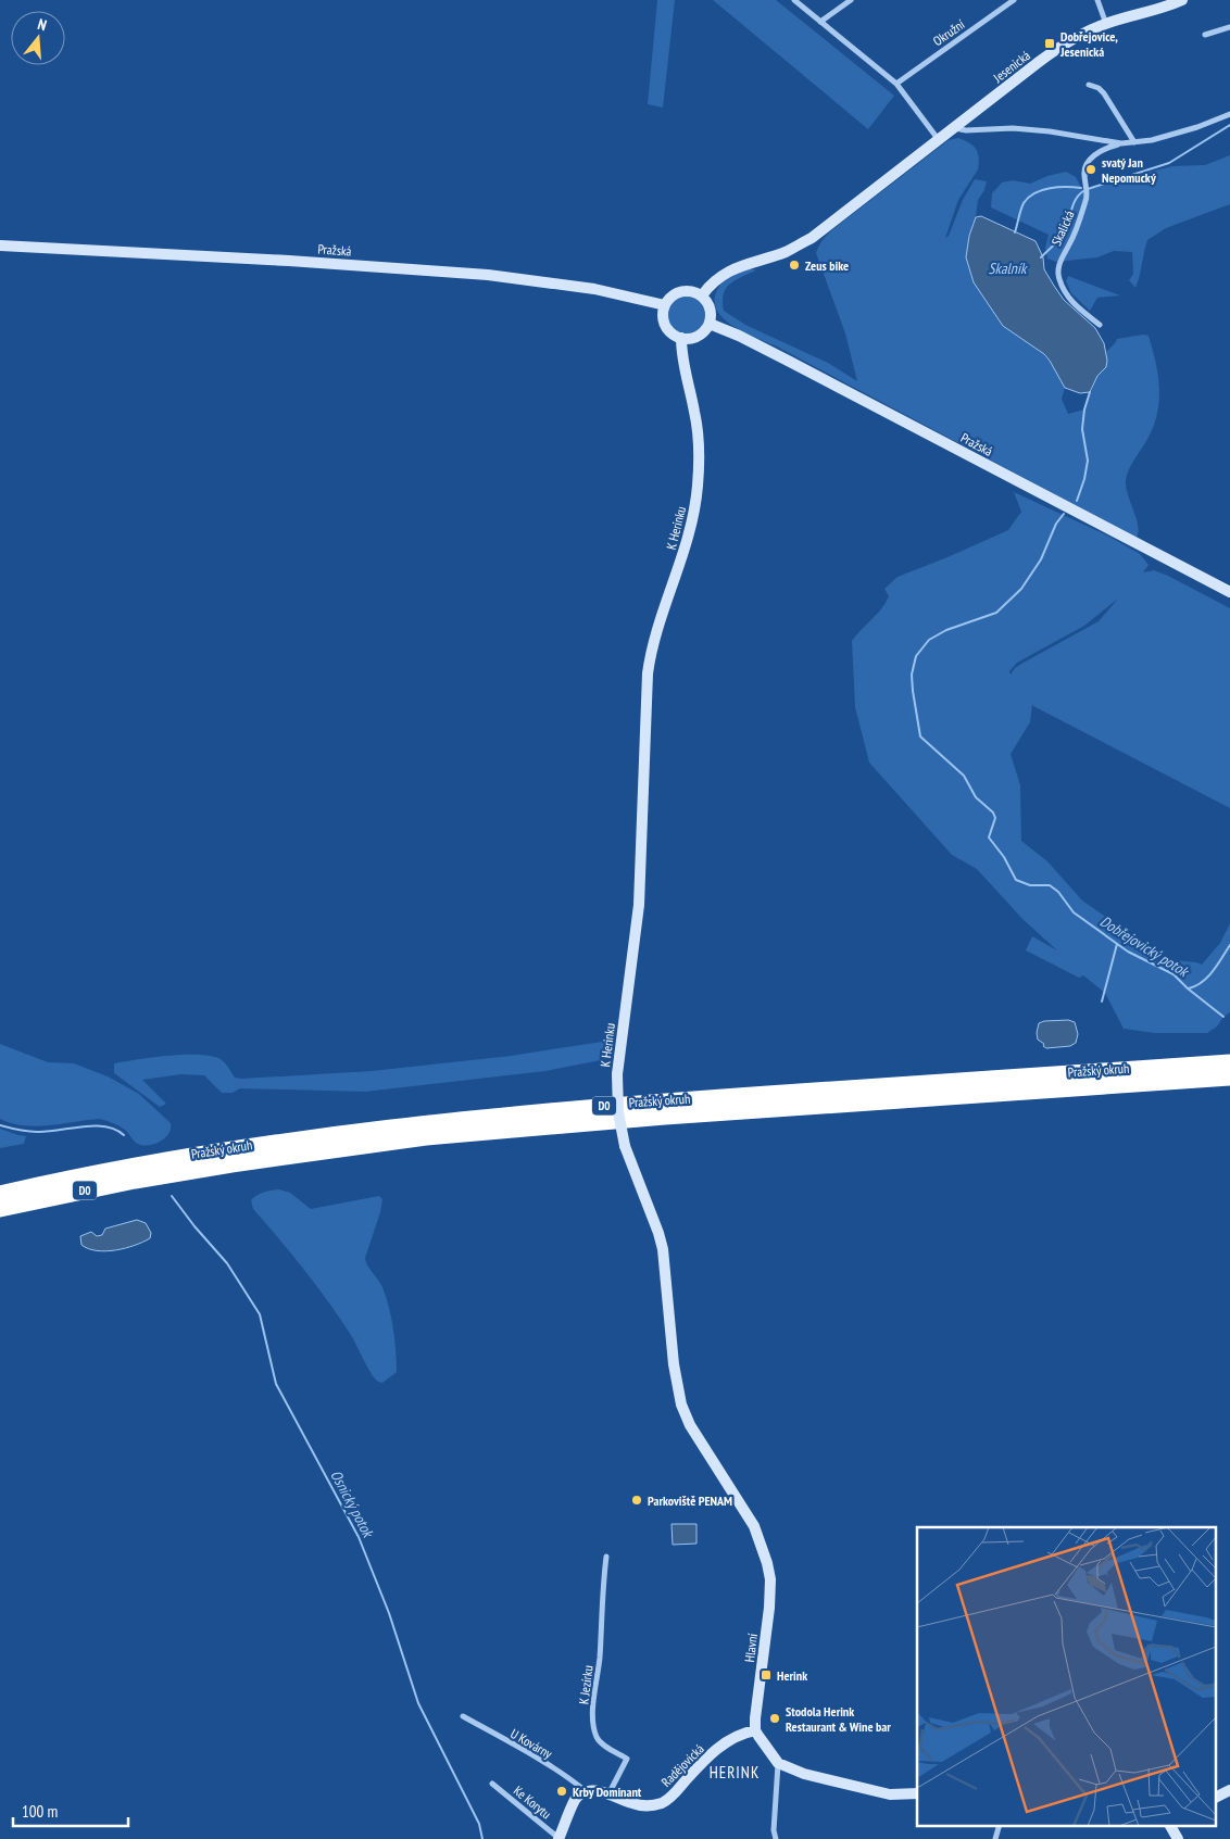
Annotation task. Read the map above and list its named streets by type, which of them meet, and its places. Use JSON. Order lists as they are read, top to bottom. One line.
{"streets":{"highway":["Pražský okruh","D0"],"street":["Okružní","Jesenická","Skalická","Pražská","K Herinku","Hlavní","K Jezírku","U Kovárny","Radějovická","Ke Korytu"]},"crossings":[["Jesenická","Skalická"],["Jesenická","Pražská"],["Jesenická","K Herinku"],["Pražská","K Herinku"],["K Herinku","Hlavní"],["Hlavní","Radějovická"],["K Jezírku","Radějovická"],["U Kovárny","Radějovická"]],"districts":["HERINK"],"water":["Skalník","Dobřejovický potok","Osnický potok"],"places":{"transit":["Dobřejovice, Jesenická","Herink"],"other":["svatý Jan Nepomucký","Zeus bike","Parkoviště PENAM","Stodola Herink Restaurant & Wine bar","Krby Dominant"]},"scale_bar":"100 m","north":"top"}
